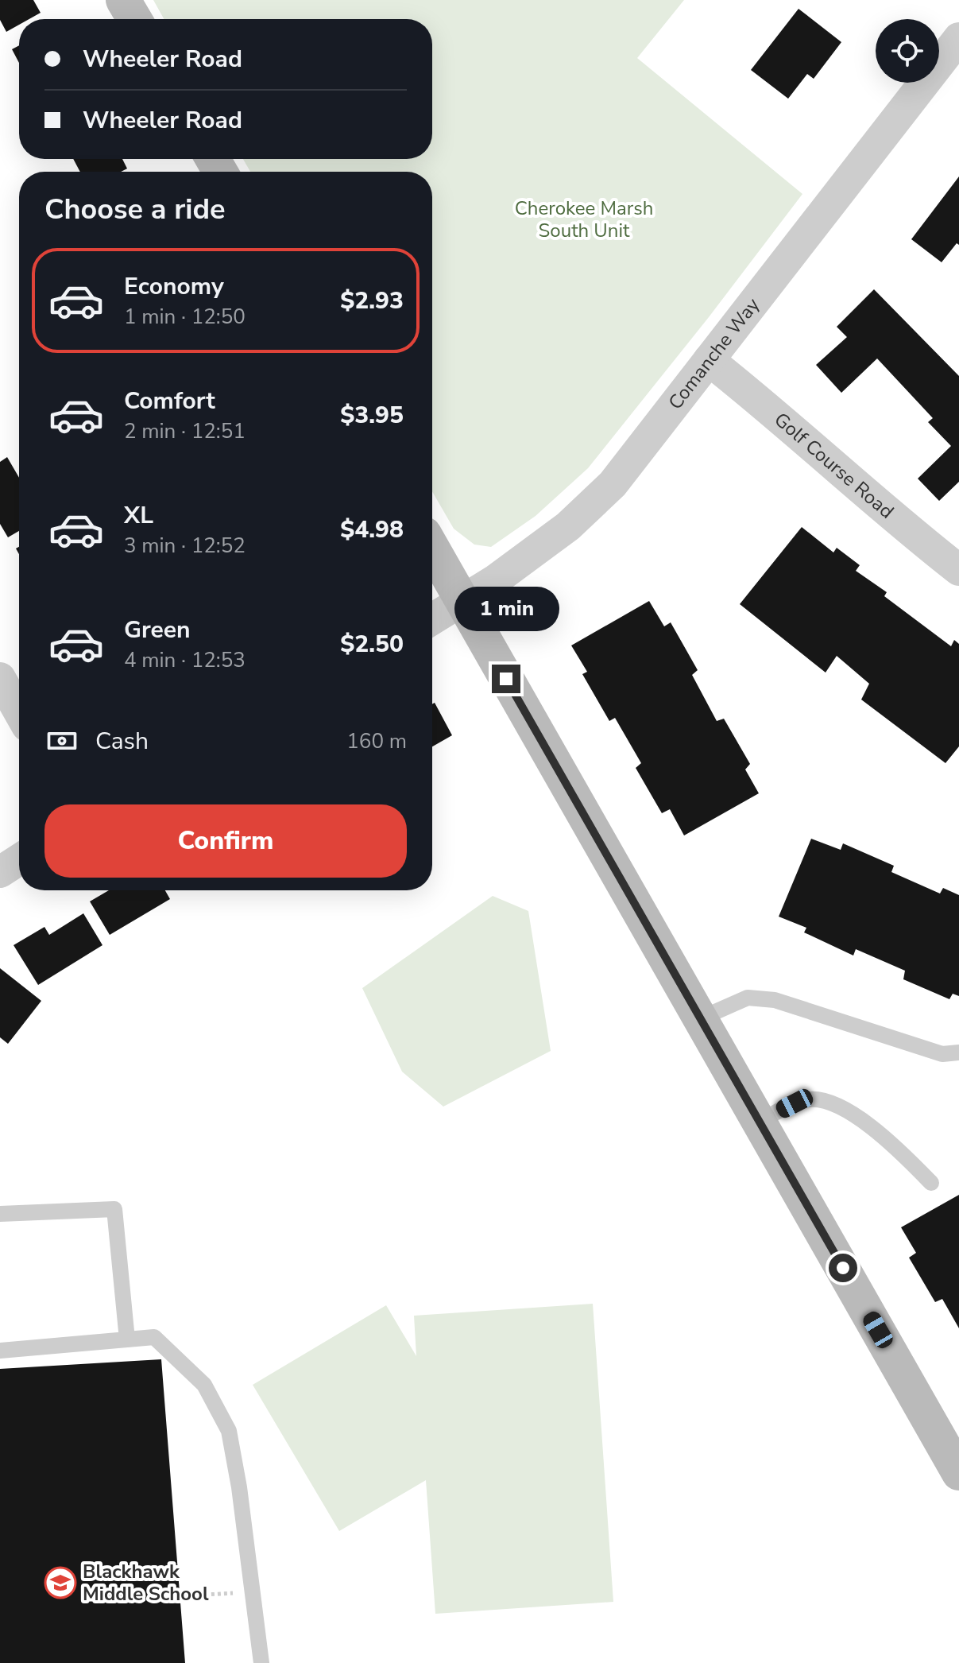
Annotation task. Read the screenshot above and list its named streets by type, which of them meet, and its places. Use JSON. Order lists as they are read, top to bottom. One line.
{"streets":{"street":["Comanche Way","Golf Course Road"]},"crossings":[["Comanche Way","Golf Course Road"]],"parks":["Cherokee Marsh South Unit"],"places":{"school or university":["Blackhawk Middle School"]},"page":{"banner":["Wheeler Road","Wheeler Road"],"heading":"Choose a ride","list":[{"name":"Economy","note":"1 min · 12:50","value":"$2.93"},{"name":"Comfort","note":"2 min · 12:51","value":"$3.95"},{"name":"XL","note":"3 min · 12:52","value":"$4.98"},{"name":"Green","note":"4 min · 12:53","value":"$2.50"}],"bubble":"1 min","pay":["Cash","160 m"],"buttons":"Confirm"}}
